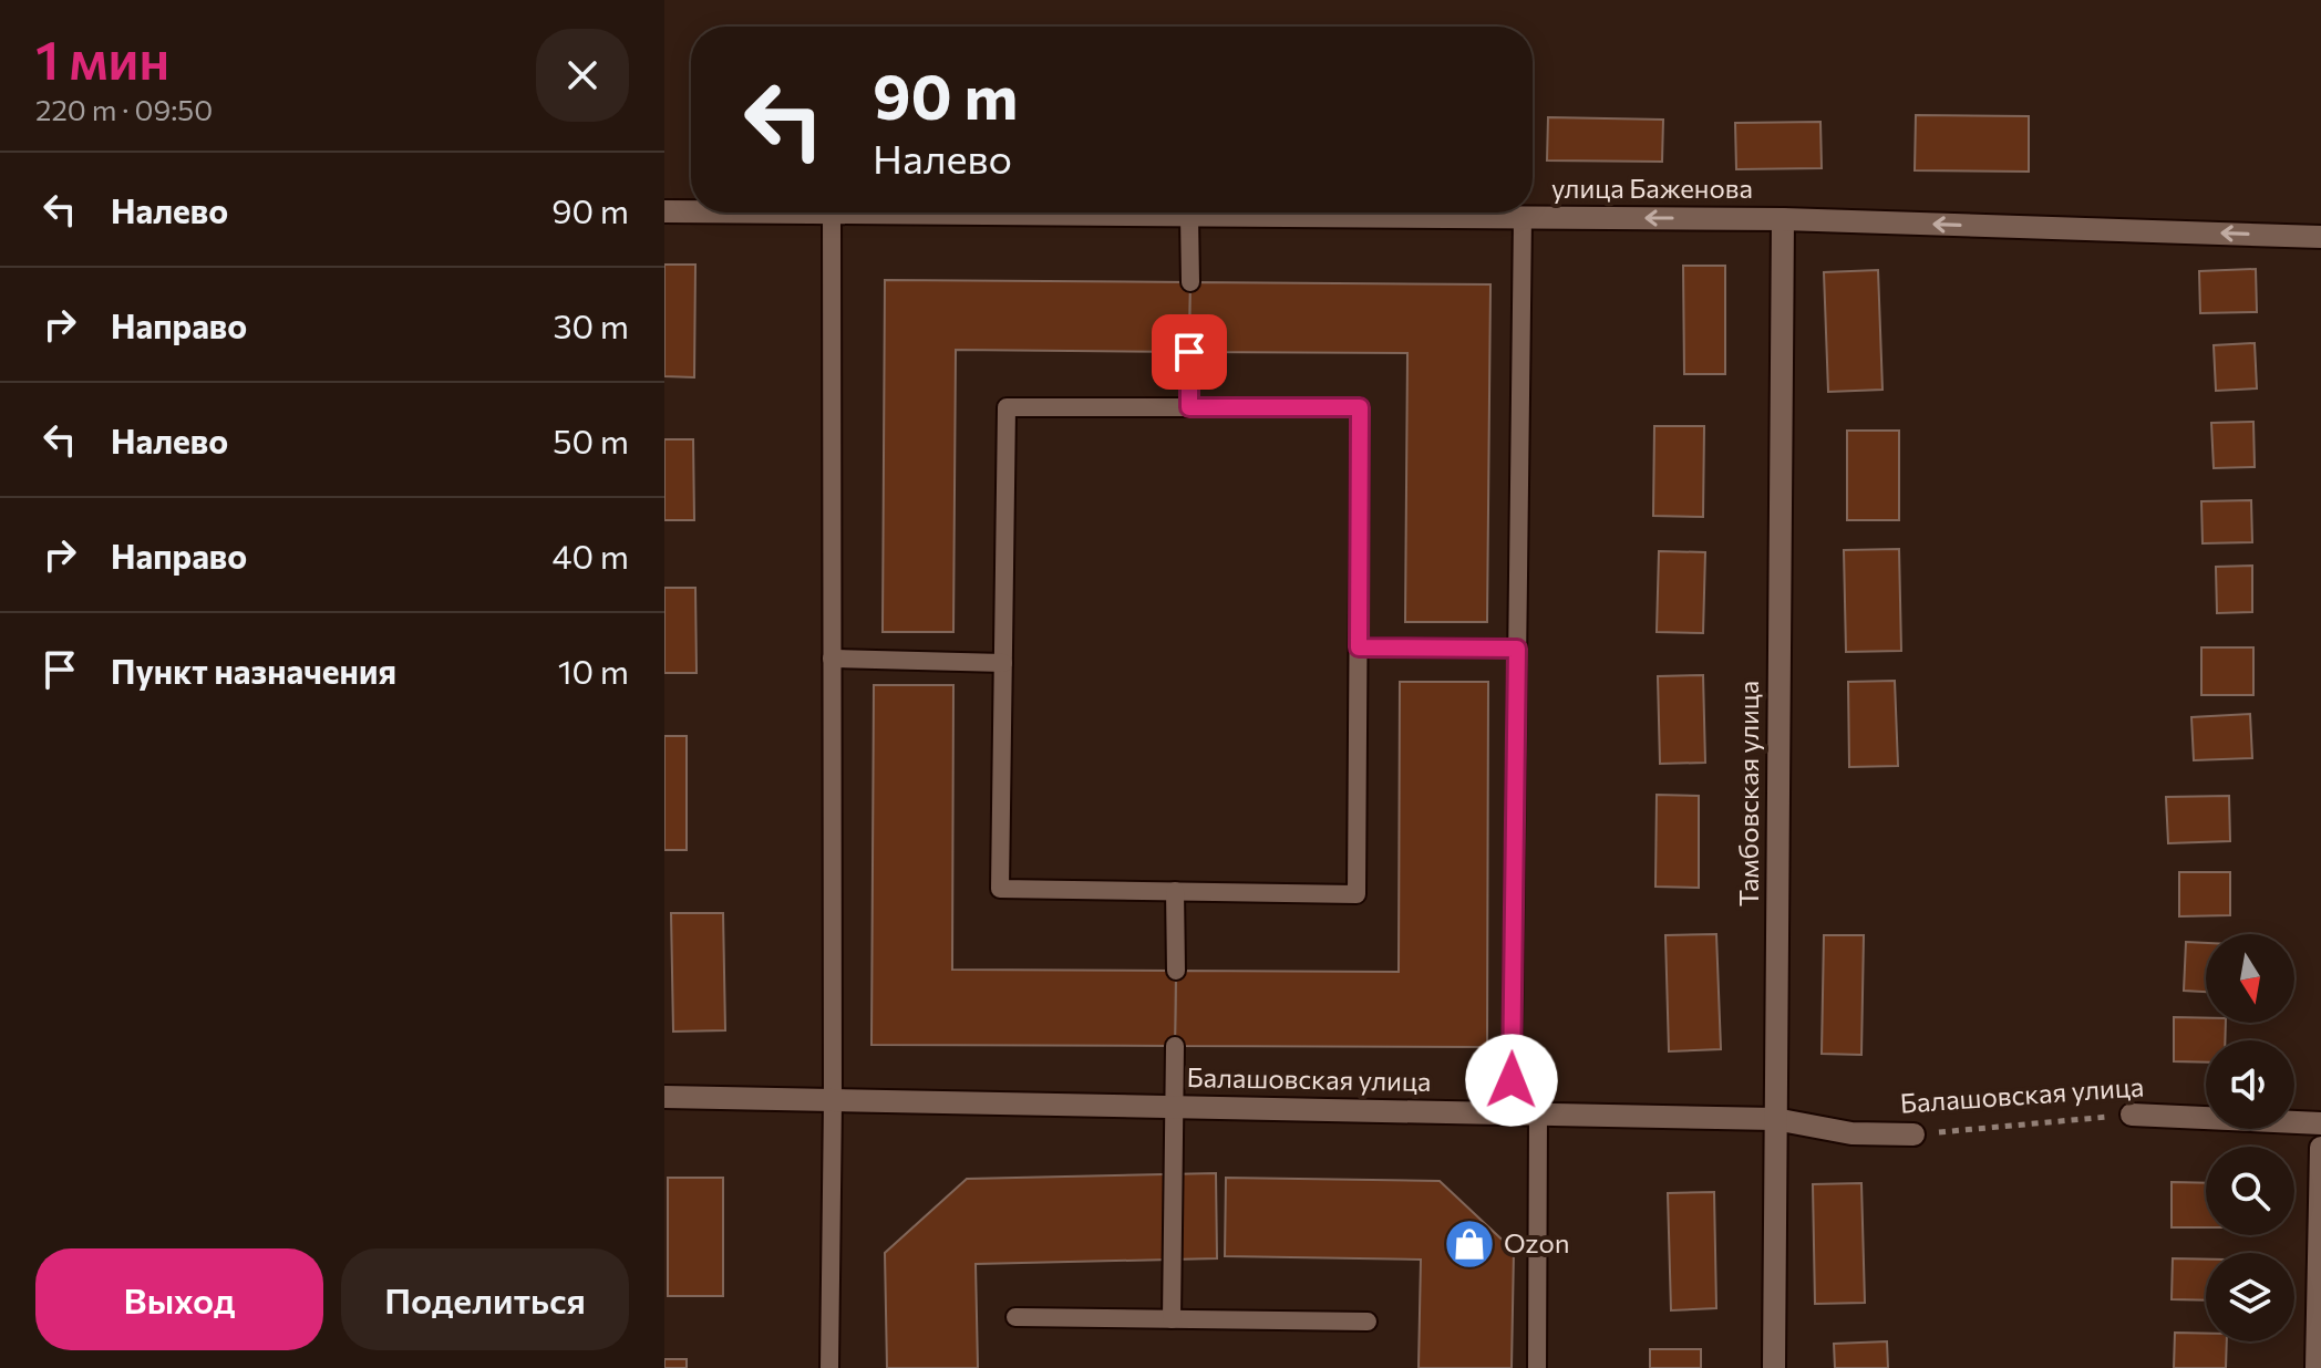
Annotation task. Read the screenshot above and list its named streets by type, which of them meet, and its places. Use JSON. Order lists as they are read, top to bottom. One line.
{"streets":{"street":["улица Баженова","Тамбовская улица","Балашовская улица"]},"crossings":[["улица Баженова","Тамбовская улица"],["Тамбовская улица","Балашовская улица"]],"one_way":["улица Баженова"],"places":{"shop":["Ozon"]},"north":"bottom","page":{"heading":["1 мин","220 m · 09:50"],"turn":["90 m","Налево"],"list":[{"name":"Налево","value":"90 m"},{"name":"Направо","value":"30 m"},{"name":"Налево","value":"50 m"},{"name":"Направо","value":"40 m"},{"name":"Пункт назначения","value":"10 m"}],"buttons":["Выход","Поделиться"]}}
